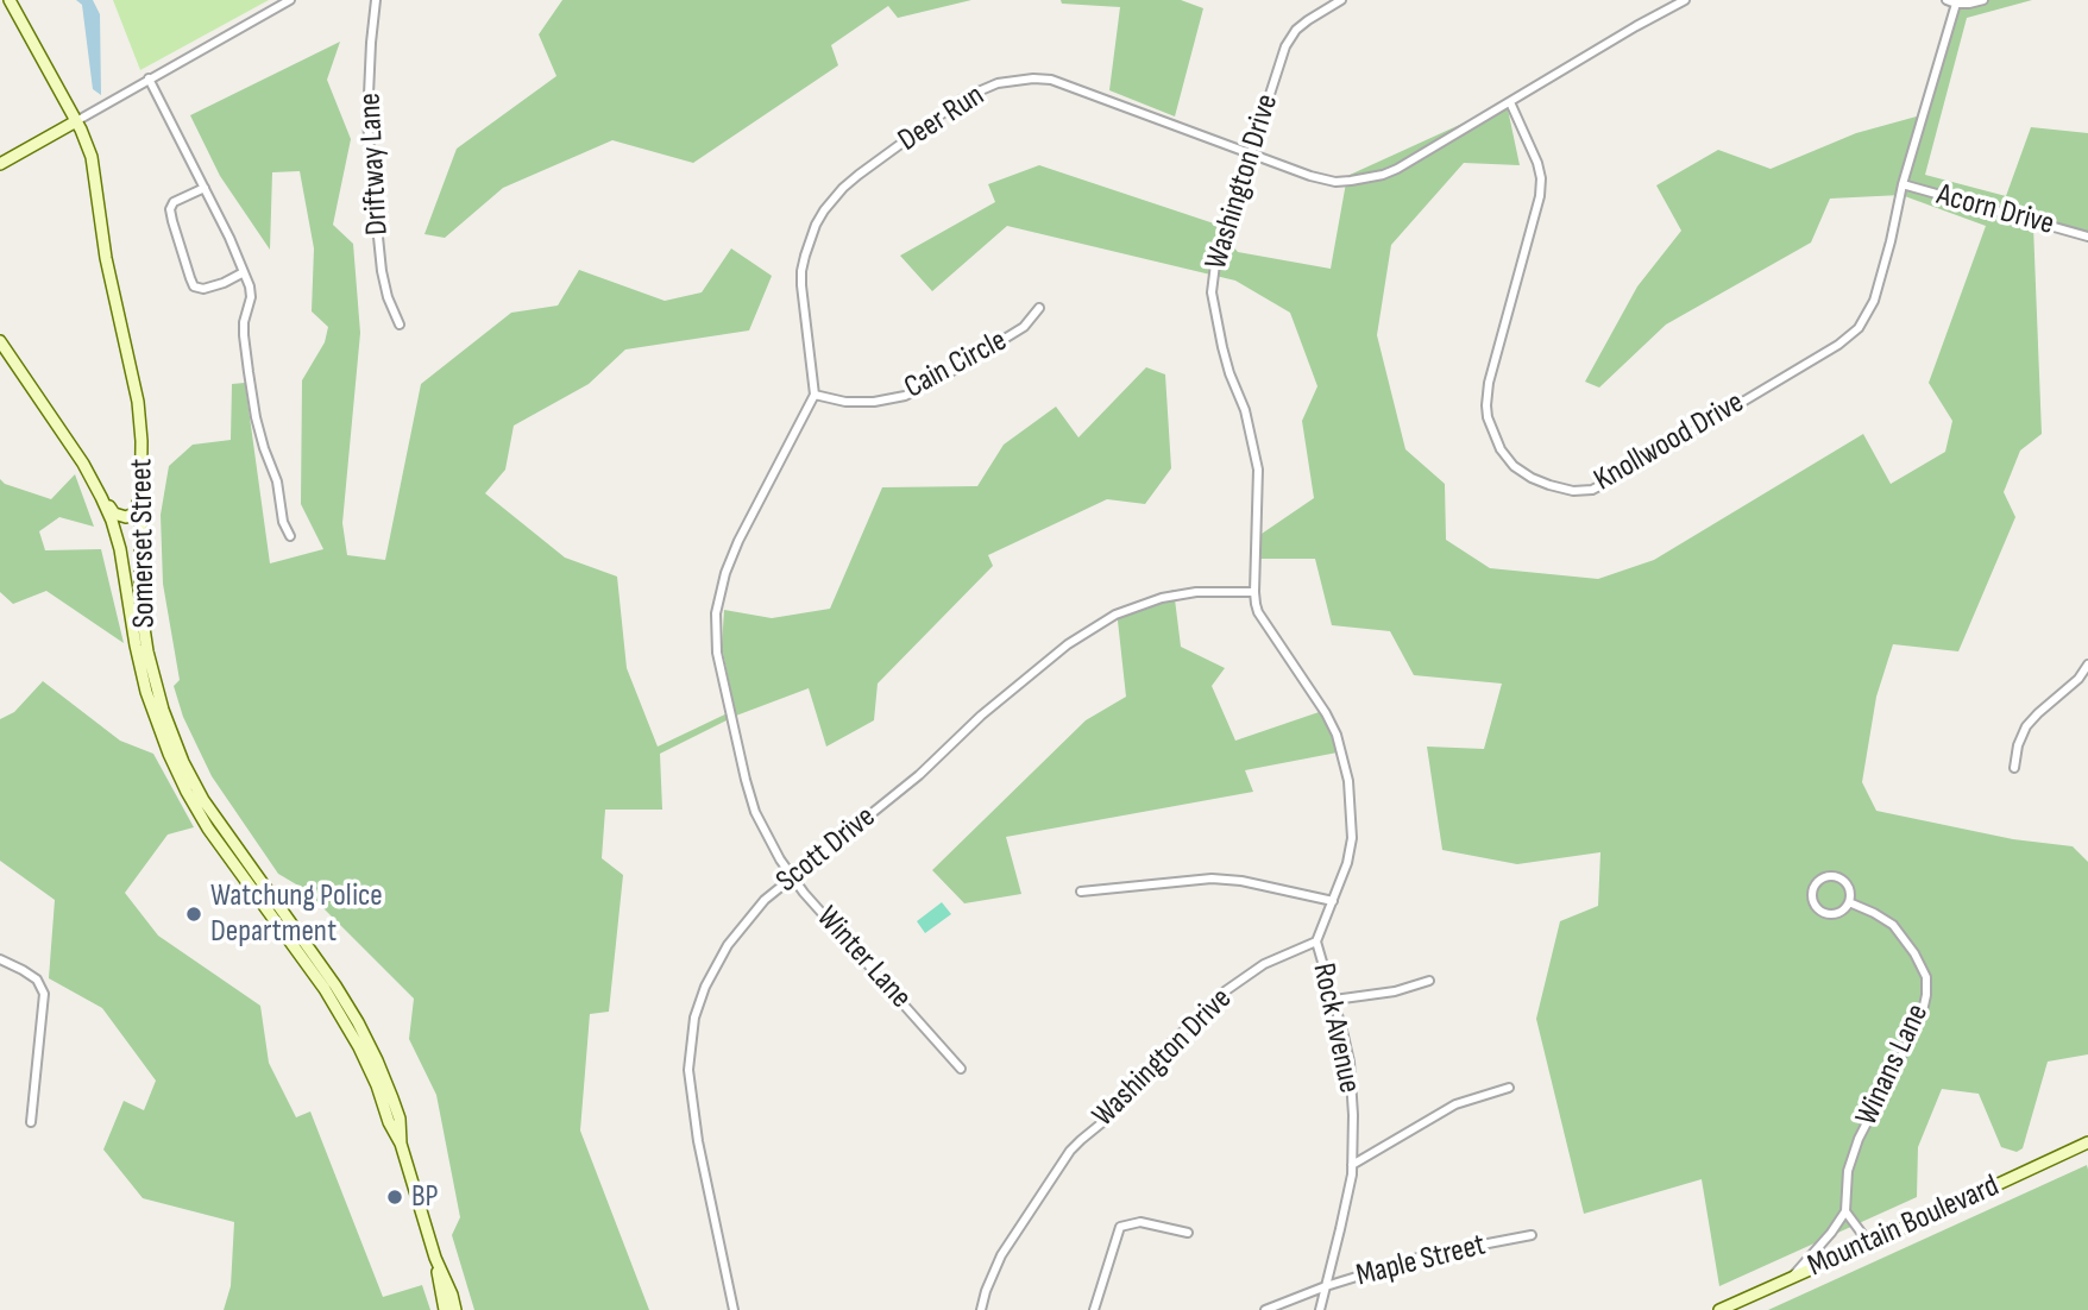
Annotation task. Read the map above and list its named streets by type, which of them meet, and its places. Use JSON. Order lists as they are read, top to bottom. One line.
{"streets":{"main road":["Somerset Street","Mountain Boulevard"],"street":["Deer Run","Driftway Lane","Washington Drive","Acorn Drive","Cain Circle","Knollwood Drive","Scott Drive","Winter Lane","Rock Avenue","Winans Lane","Maple Street"]},"crossings":[["Deer Run","Washington Drive"],["Deer Run","Cain Circle"],["Deer Run","Knollwood Drive"],["Deer Run","Winter Lane"],["Washington Drive","Scott Drive"],["Washington Drive","Rock Avenue"],["Acorn Drive","Knollwood Drive"],["Cain Circle","Winter Lane"],["Scott Drive","Winter Lane"],["Rock Avenue","Maple Street"]],"places":["Watchung Police Department","BP"]}
